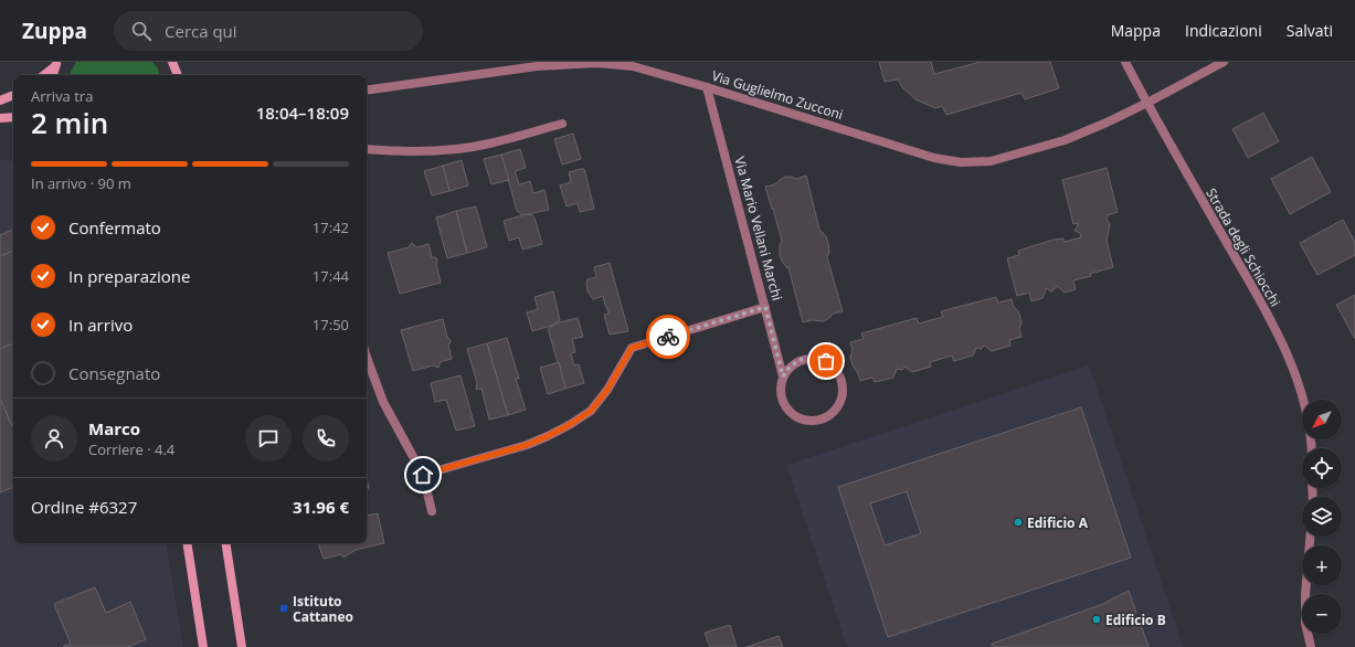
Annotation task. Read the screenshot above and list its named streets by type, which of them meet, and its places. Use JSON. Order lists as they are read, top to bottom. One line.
{"streets":{"street":["Via Guglielmo Zucconi","Via Mario Vellani Marchi","Strada degli Schiocchi"]},"crossings":[["Via Guglielmo Zucconi","Via Mario Vellani Marchi"],["Via Guglielmo Zucconi","Strada degli Schiocchi"]],"places":{"other":["Edificio A","Edificio B"],"transit":["Istituto Cattaneo"]},"north":"bottom left","page":{"header":"Zuppa","search":"Cerca qui","nav":["Mappa","Indicazioni","Salvati"],"heading":["2 min","Arriva tra","18:04–18:09"],"panel":["Marco","Corriere · 4.4","Ordine #6327","31.96 €"],"bar":"In arrivo · 90 m","list":[["Confermato","17:42"],["In preparazione","17:44"],["In arrivo","17:50"],"Consegnato"],"map_buttons":["+","−"]}}
